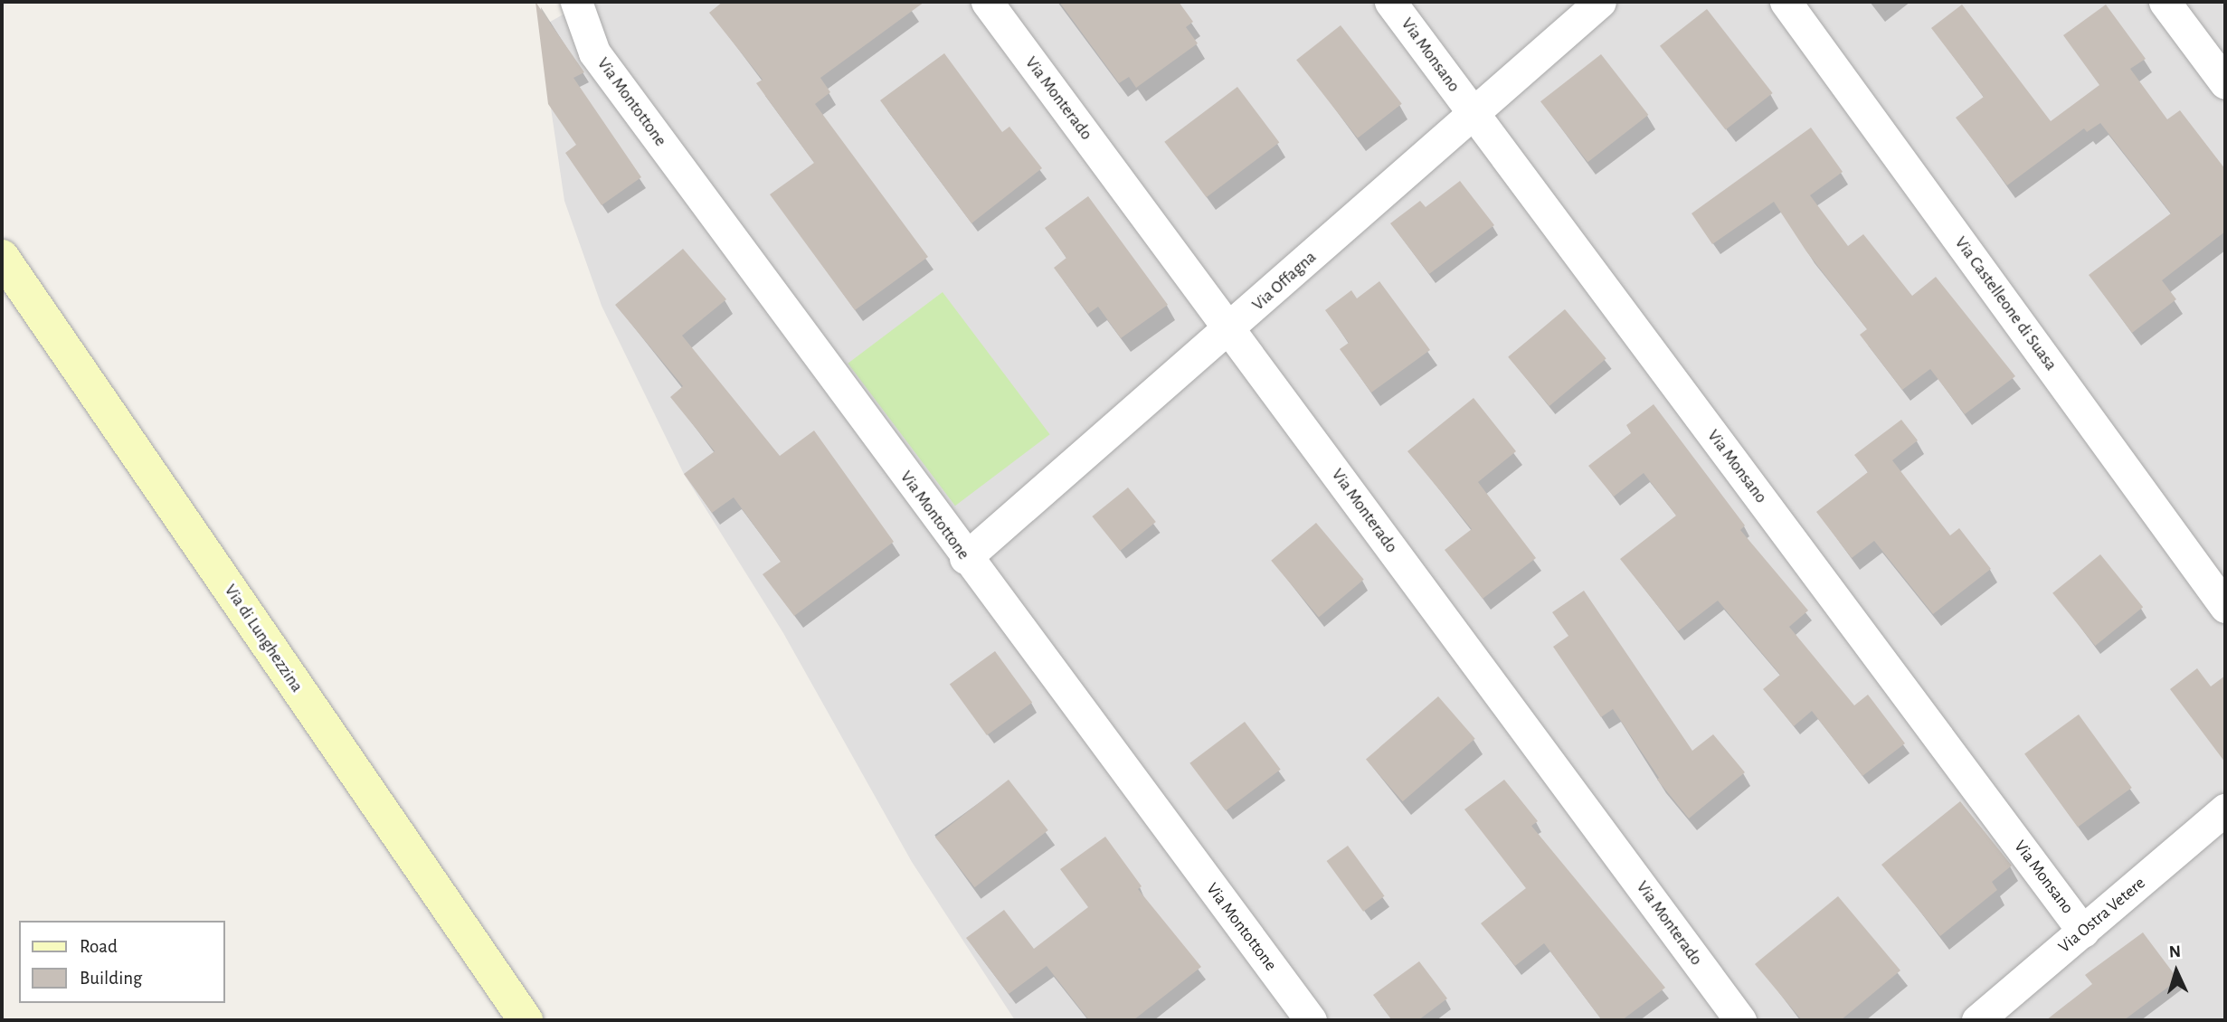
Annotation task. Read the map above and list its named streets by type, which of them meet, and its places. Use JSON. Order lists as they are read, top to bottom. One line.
{"streets":{"street":["Via Monsano","Via Monterado","Via Montottone","Via Offagna","Via Castelleone di Suasa","Via di Lunghezzina","Via Ostra Vetere"]},"crossings":[["Via Monsano","Via Offagna"],["Via Monsano","Via Ostra Vetere"],["Via Monterado","Via Offagna"],["Via Montottone","Via Offagna"]],"legend":["Road","Building"],"north":"top"}
